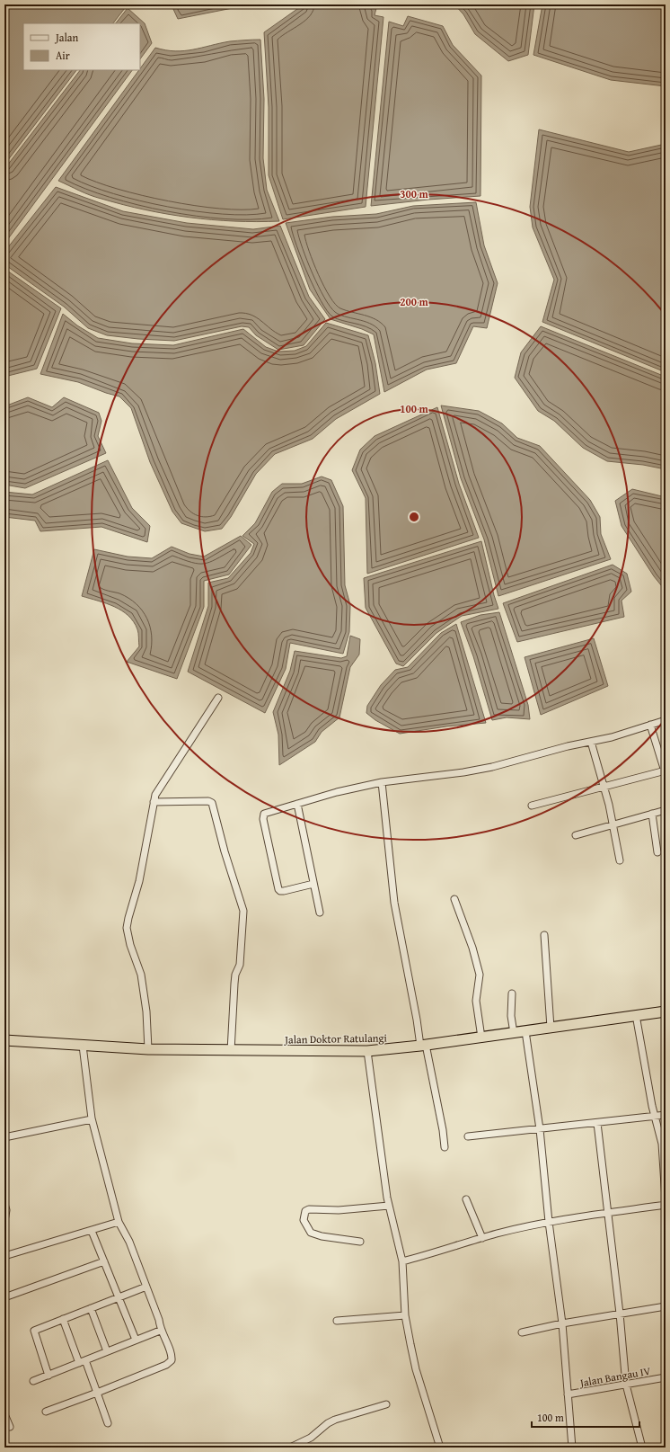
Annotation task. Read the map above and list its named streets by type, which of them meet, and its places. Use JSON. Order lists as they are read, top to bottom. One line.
{"streets":{"highway":["Jalan Doktor Ratulangi"],"street":["Jalan Bangau IV"]},"legend":["Jalan","Air"],"scale_bar":"100 m","rings":["300 m","200 m","100 m"]}
